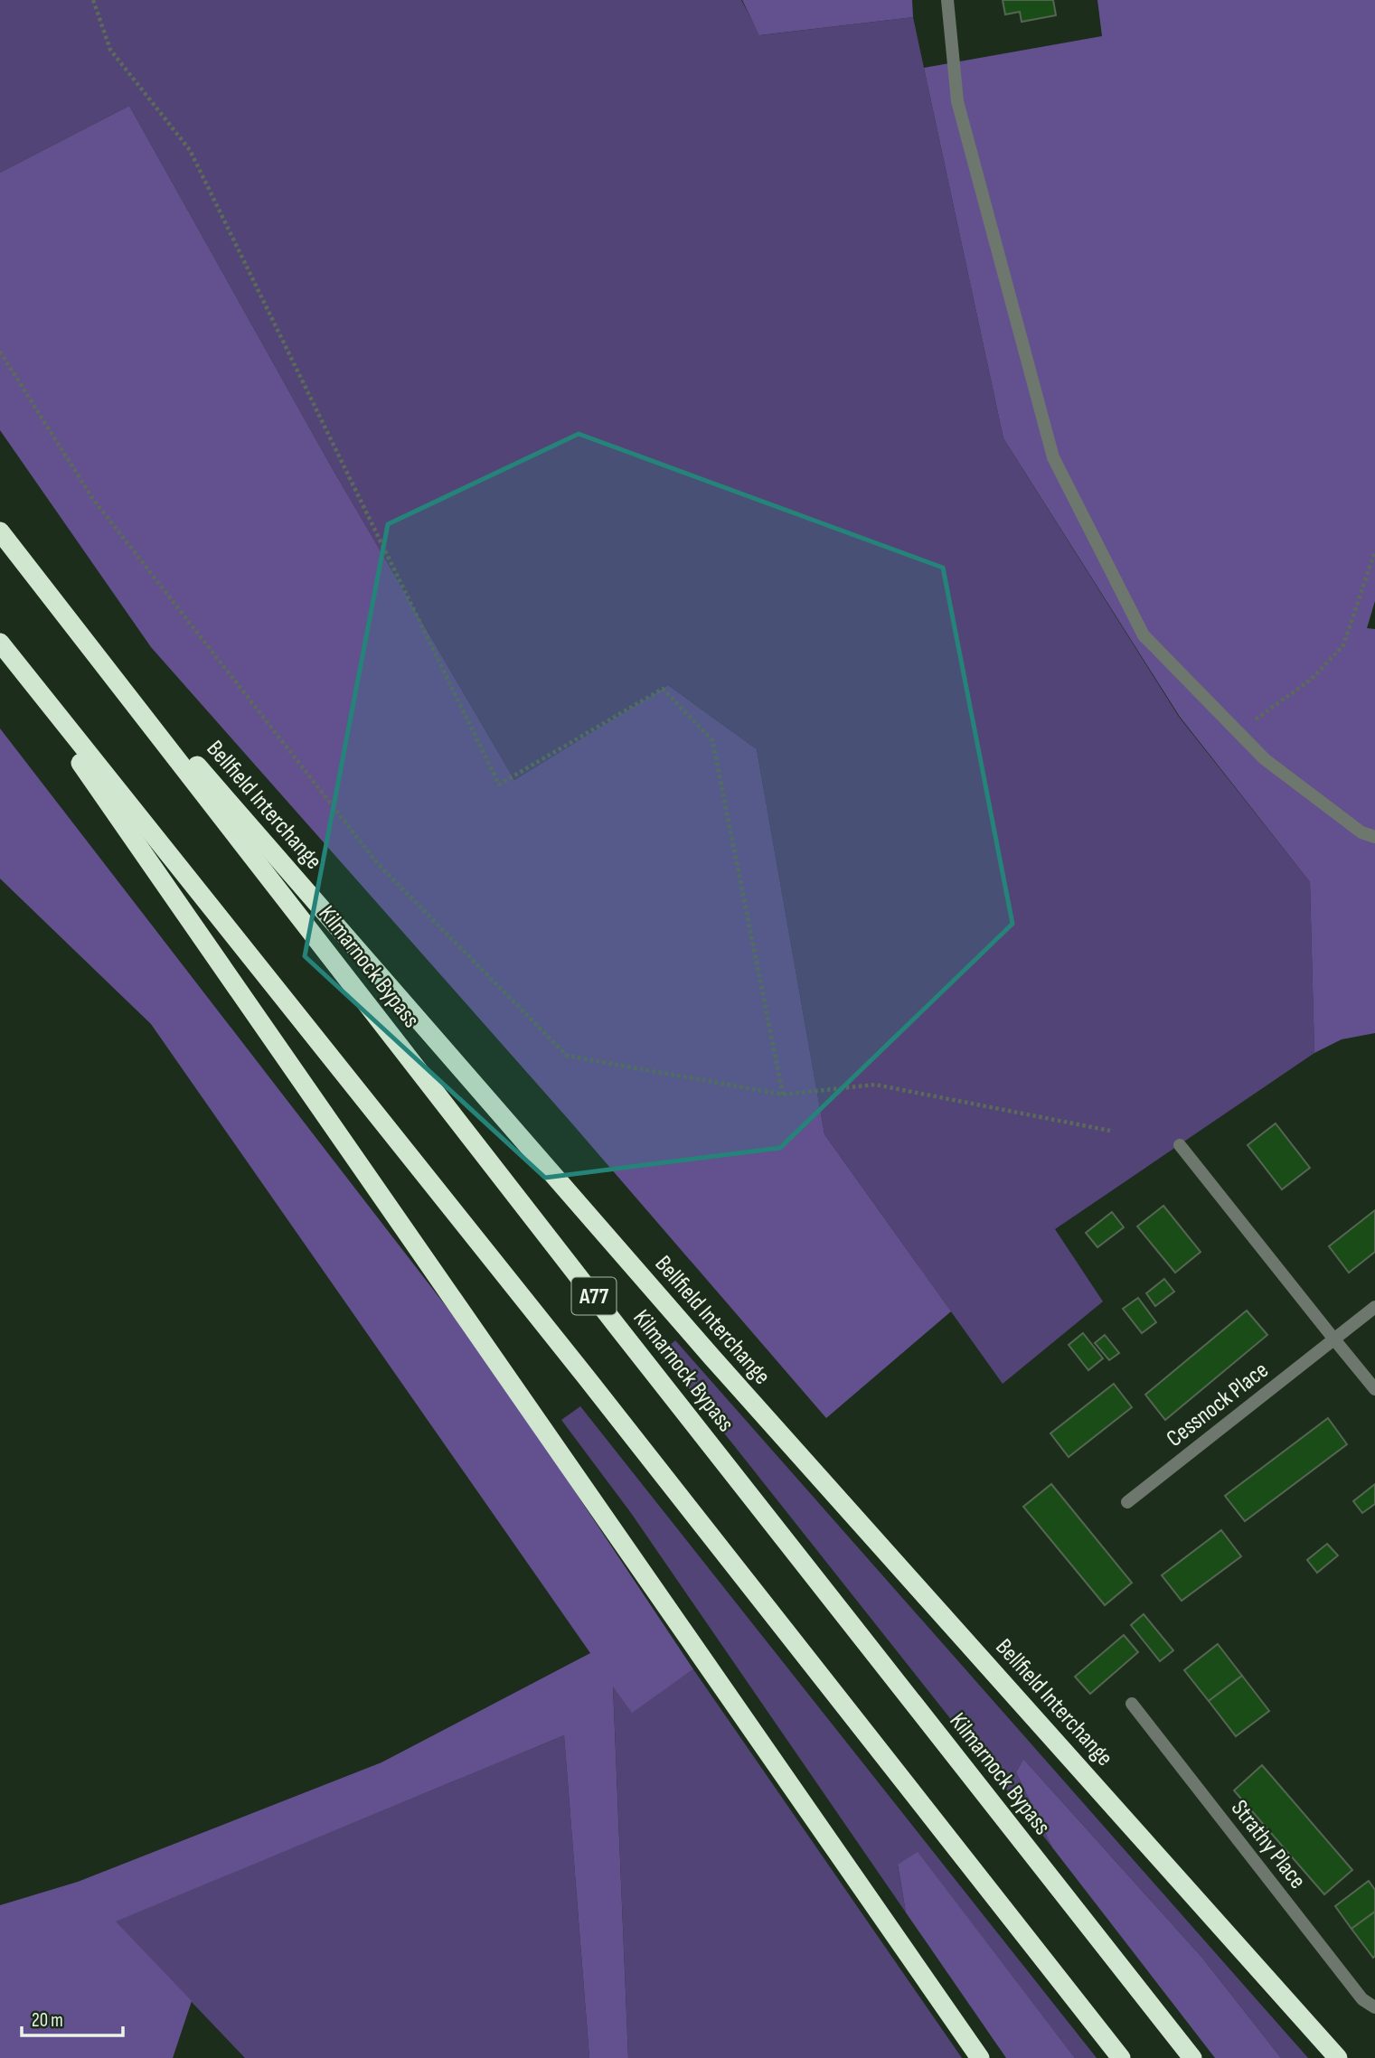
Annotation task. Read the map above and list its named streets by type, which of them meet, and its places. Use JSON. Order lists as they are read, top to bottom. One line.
{"streets":{"highway":["Bellfield Interchange","Kilmarnock Bypass","A77"],"street":["Cessnock Place","Strathy Place"]},"crossings":[["Bellfield Interchange","Kilmarnock Bypass"]],"scale_bar":"20 m"}
